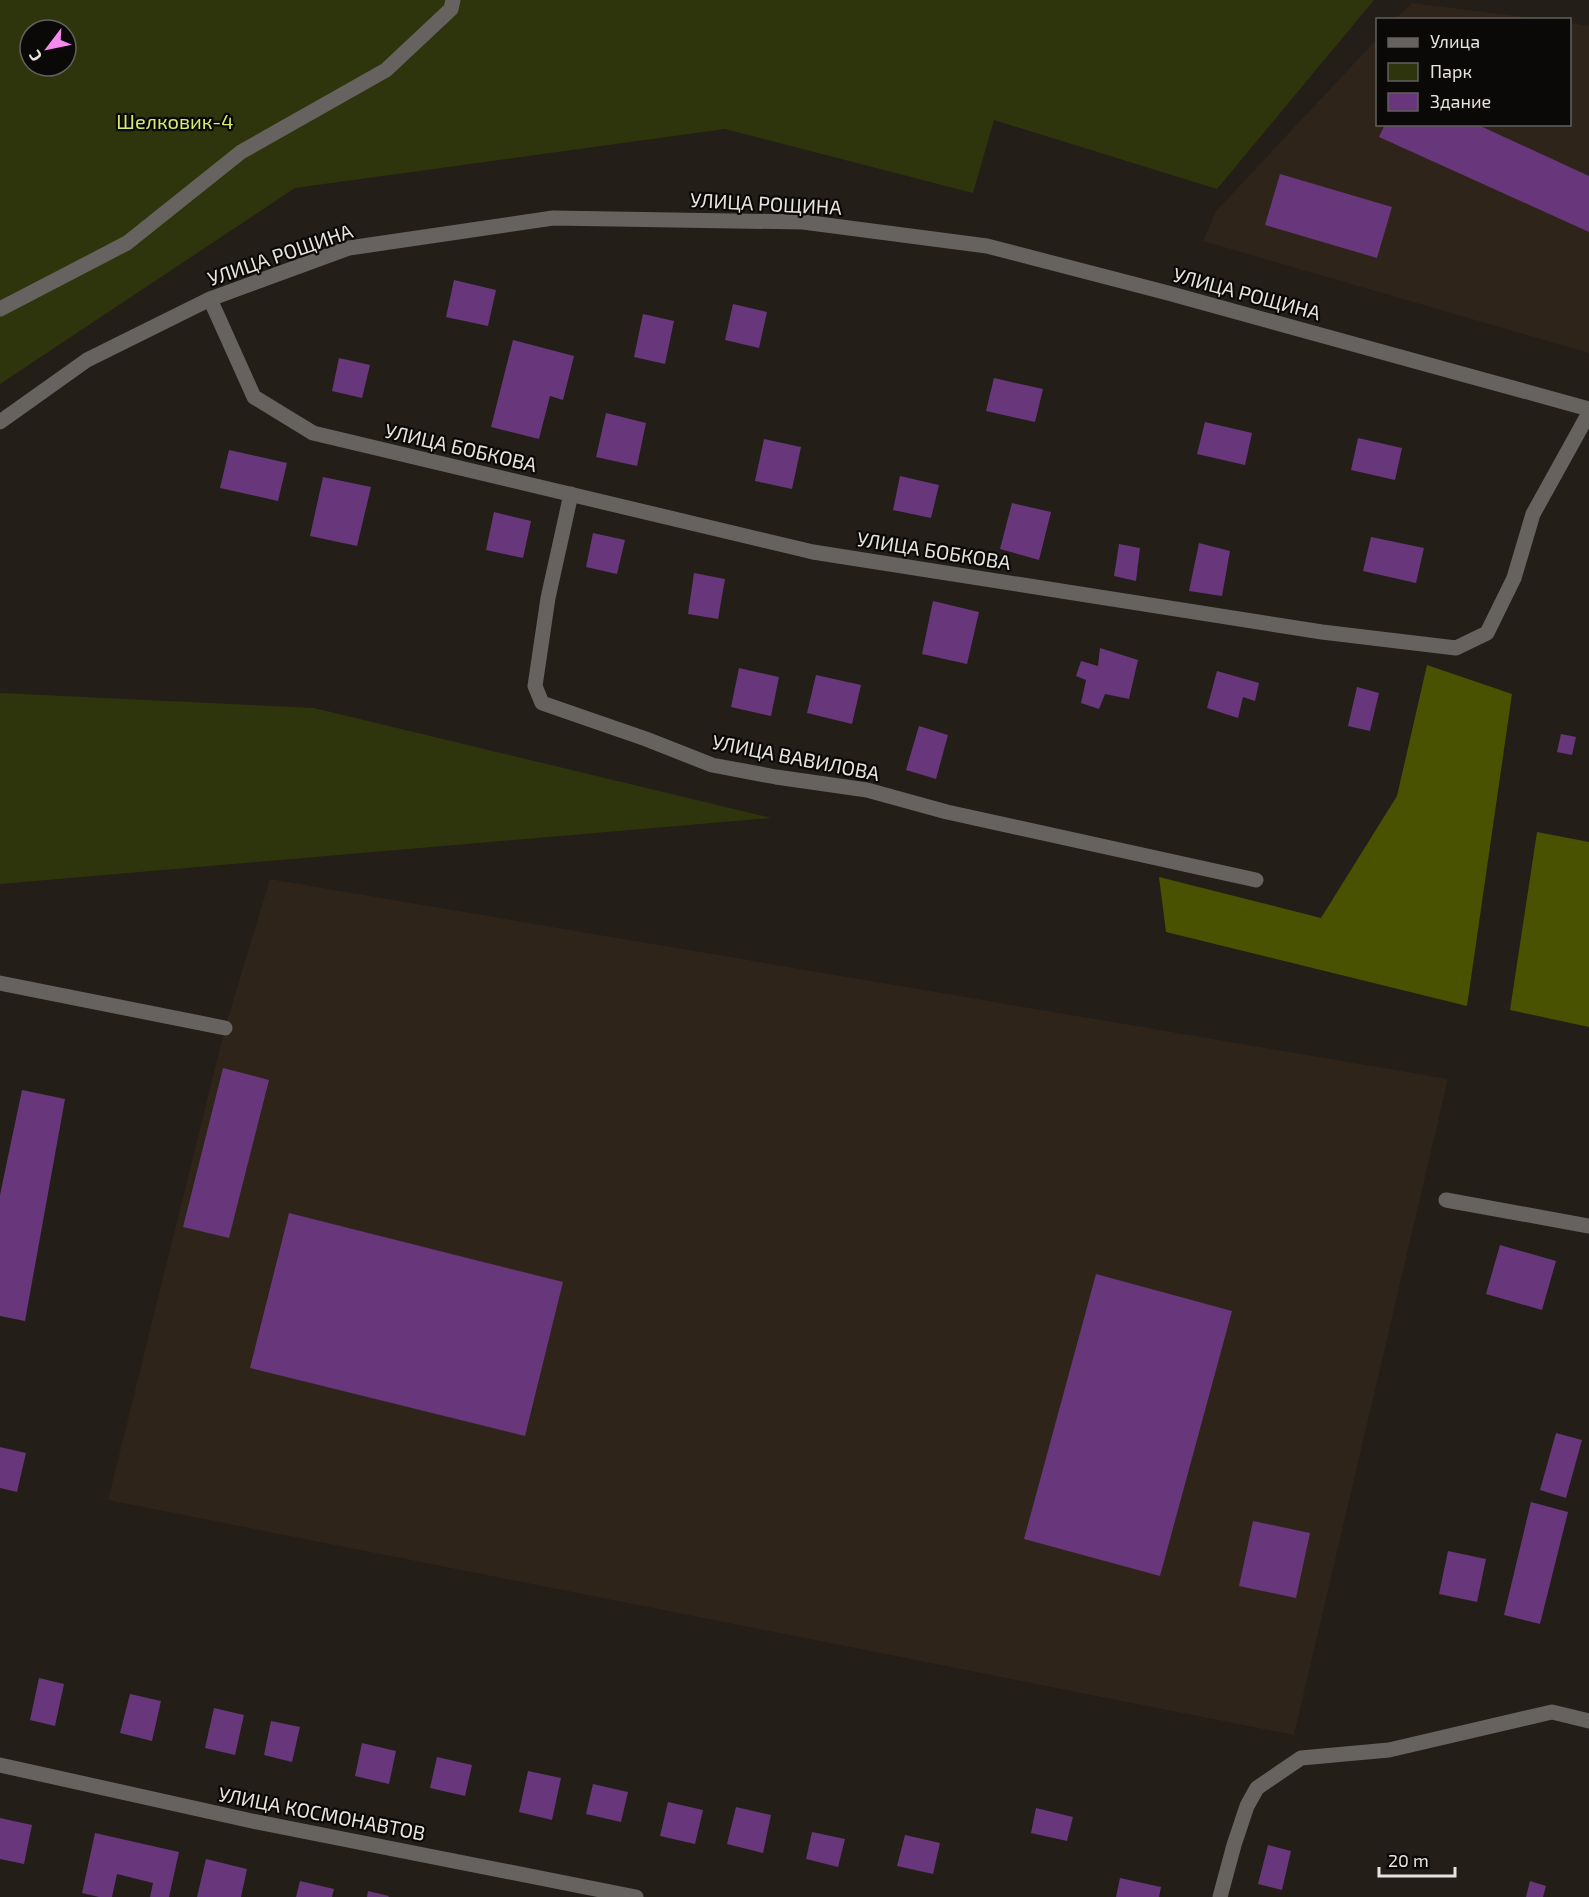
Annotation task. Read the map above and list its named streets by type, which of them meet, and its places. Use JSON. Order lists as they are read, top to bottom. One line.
{"streets":{"street":["УЛИЦА РОЩИНА","УЛИЦА БОБКОВА","УЛИЦА ВАВИЛОВА","УЛИЦА КОСМОНАВТОВ"]},"crossings":[["УЛИЦА РОЩИНА","УЛИЦА БОБКОВА"],["УЛИЦА БОБКОВА","УЛИЦА ВАВИЛОВА"]],"parks":["Шелковик-4"],"legend":["Улица","Парк","Здание"],"scale_bar":"20 m","north":"bottom left"}
